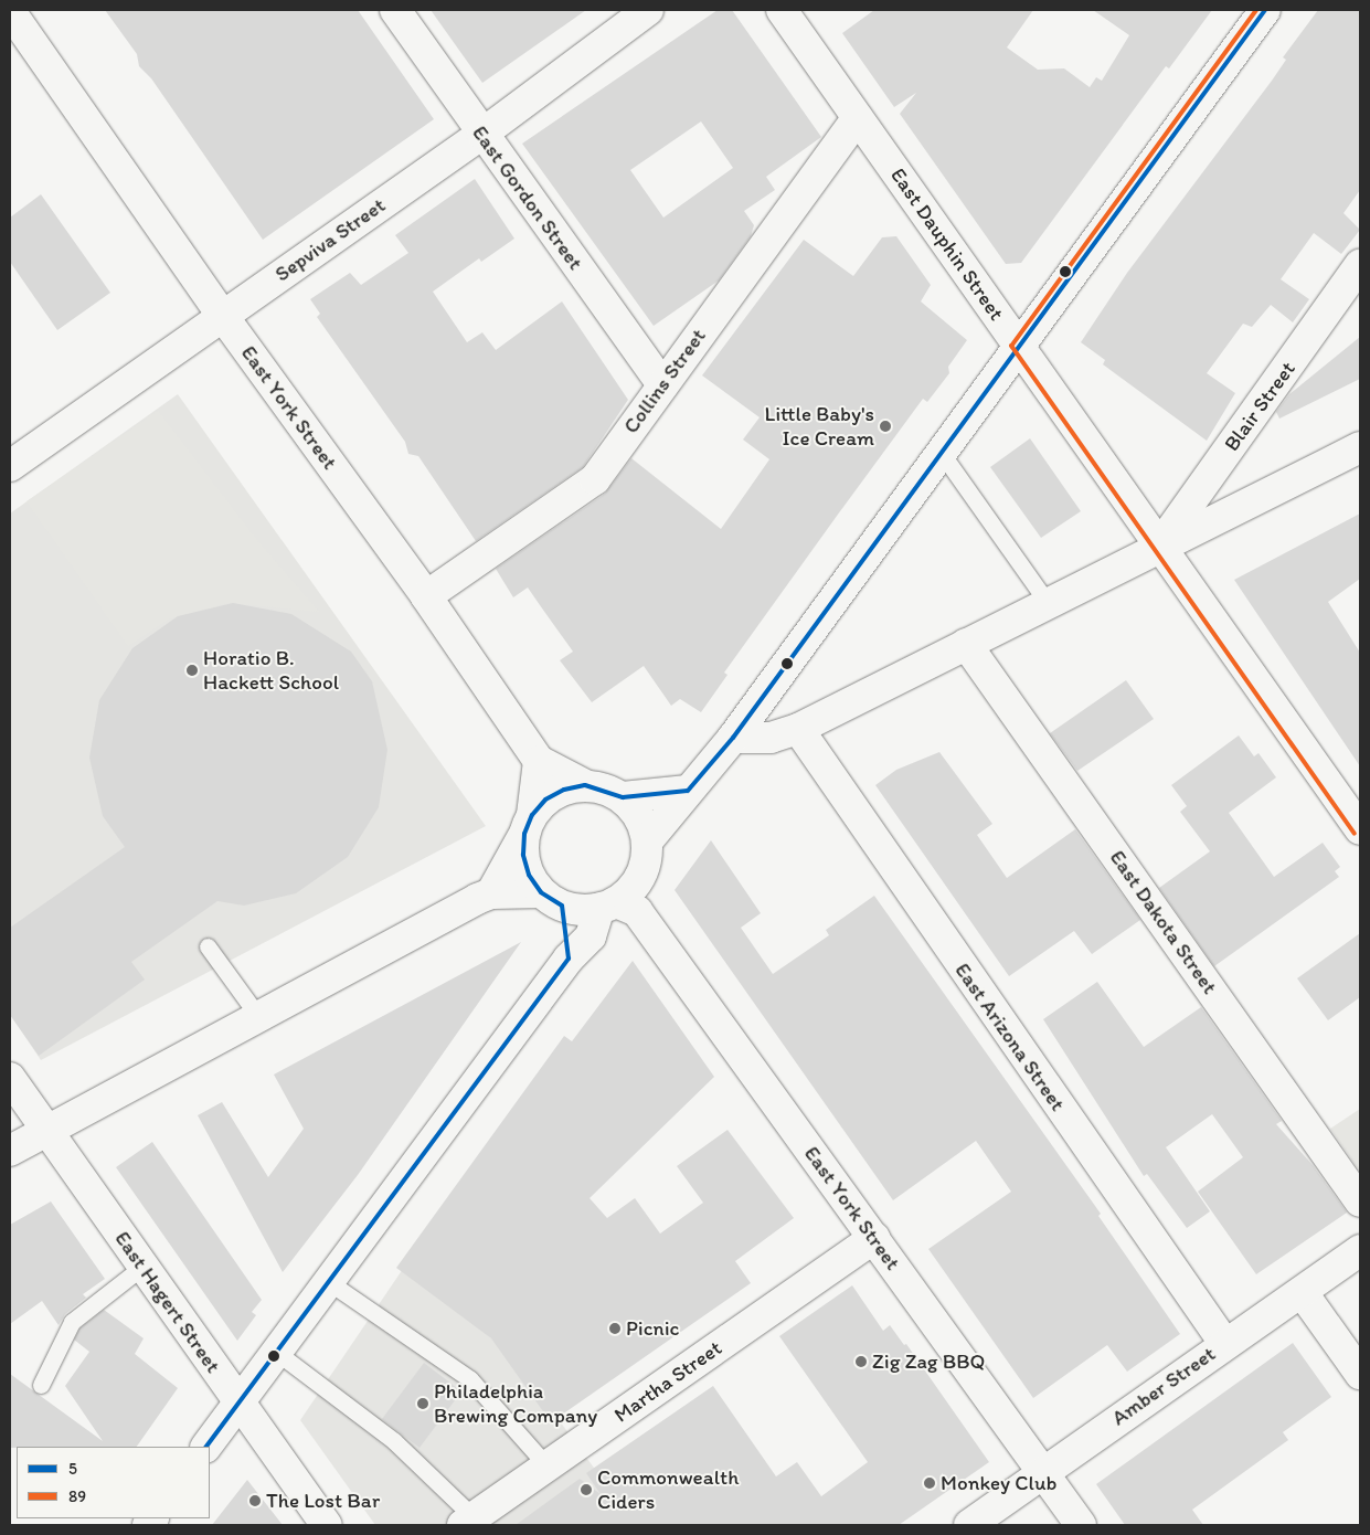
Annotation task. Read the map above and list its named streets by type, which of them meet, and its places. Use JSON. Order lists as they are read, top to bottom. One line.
{"streets":{"street":["East Gordon Street","Sepviva Street","East Dauphin Street","Collins Street","Blair Street","East York Street","East Dakota Street","East Arizona Street","East Hagert Street","Martha Street","Amber Street"]},"crossings":[["East Gordon Street","Sepviva Street"],["East Gordon Street","Collins Street"],["Sepviva Street","East York Street"],["East Dauphin Street","Collins Street"],["East Dauphin Street","Blair Street"],["Collins Street","East York Street"],["East York Street","Martha Street"],["East York Street","Amber Street"],["East Arizona Street","Amber Street"]],"places":["Little Baby's Ice Cream","Horatio B. Hackett School","Picnic","Zig Zag BBQ","Philadelphia Brewing Company","Monkey Club","Commonwealth Ciders","The Lost Bar"],"lines":["transit line 5","transit line 89"],"legend":["5","89"]}
